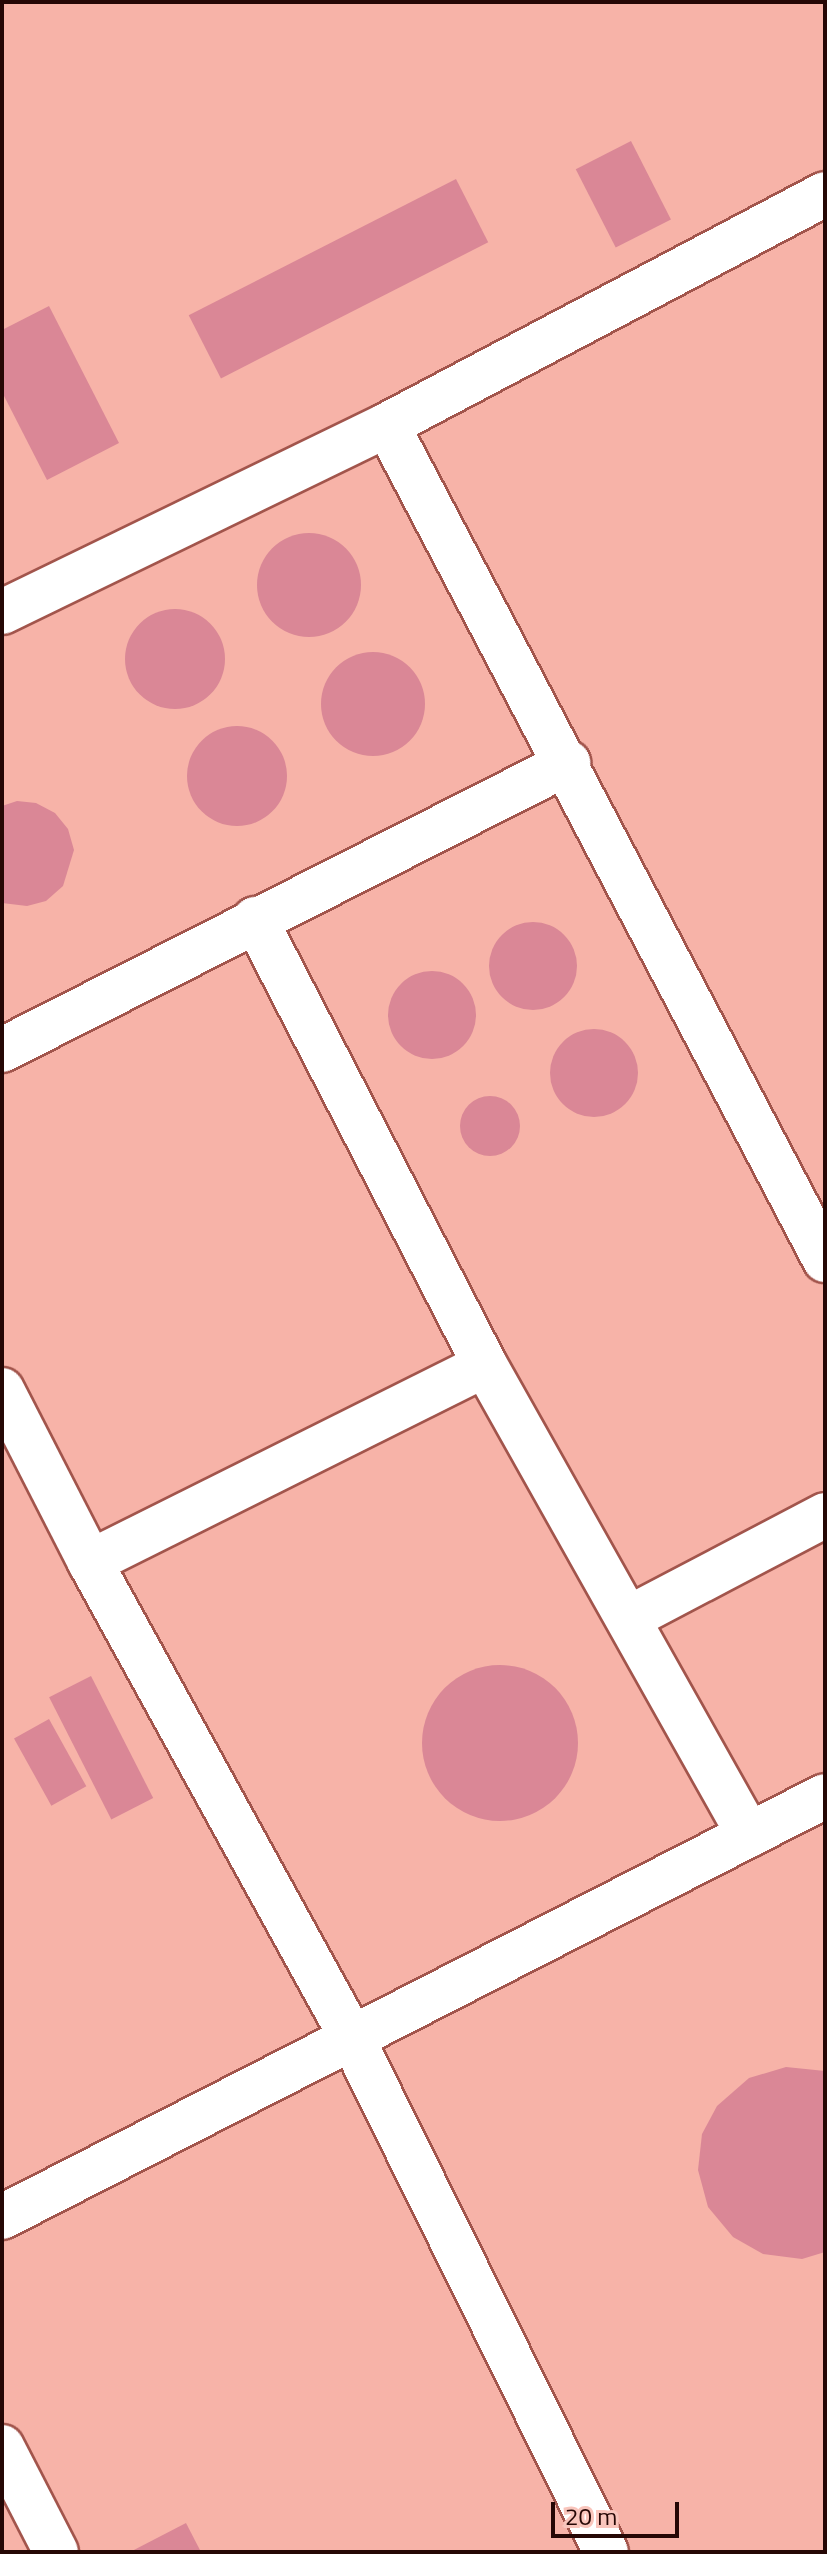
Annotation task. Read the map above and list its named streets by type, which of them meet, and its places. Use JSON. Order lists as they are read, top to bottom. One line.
{"scale_bar":"20 m"}
